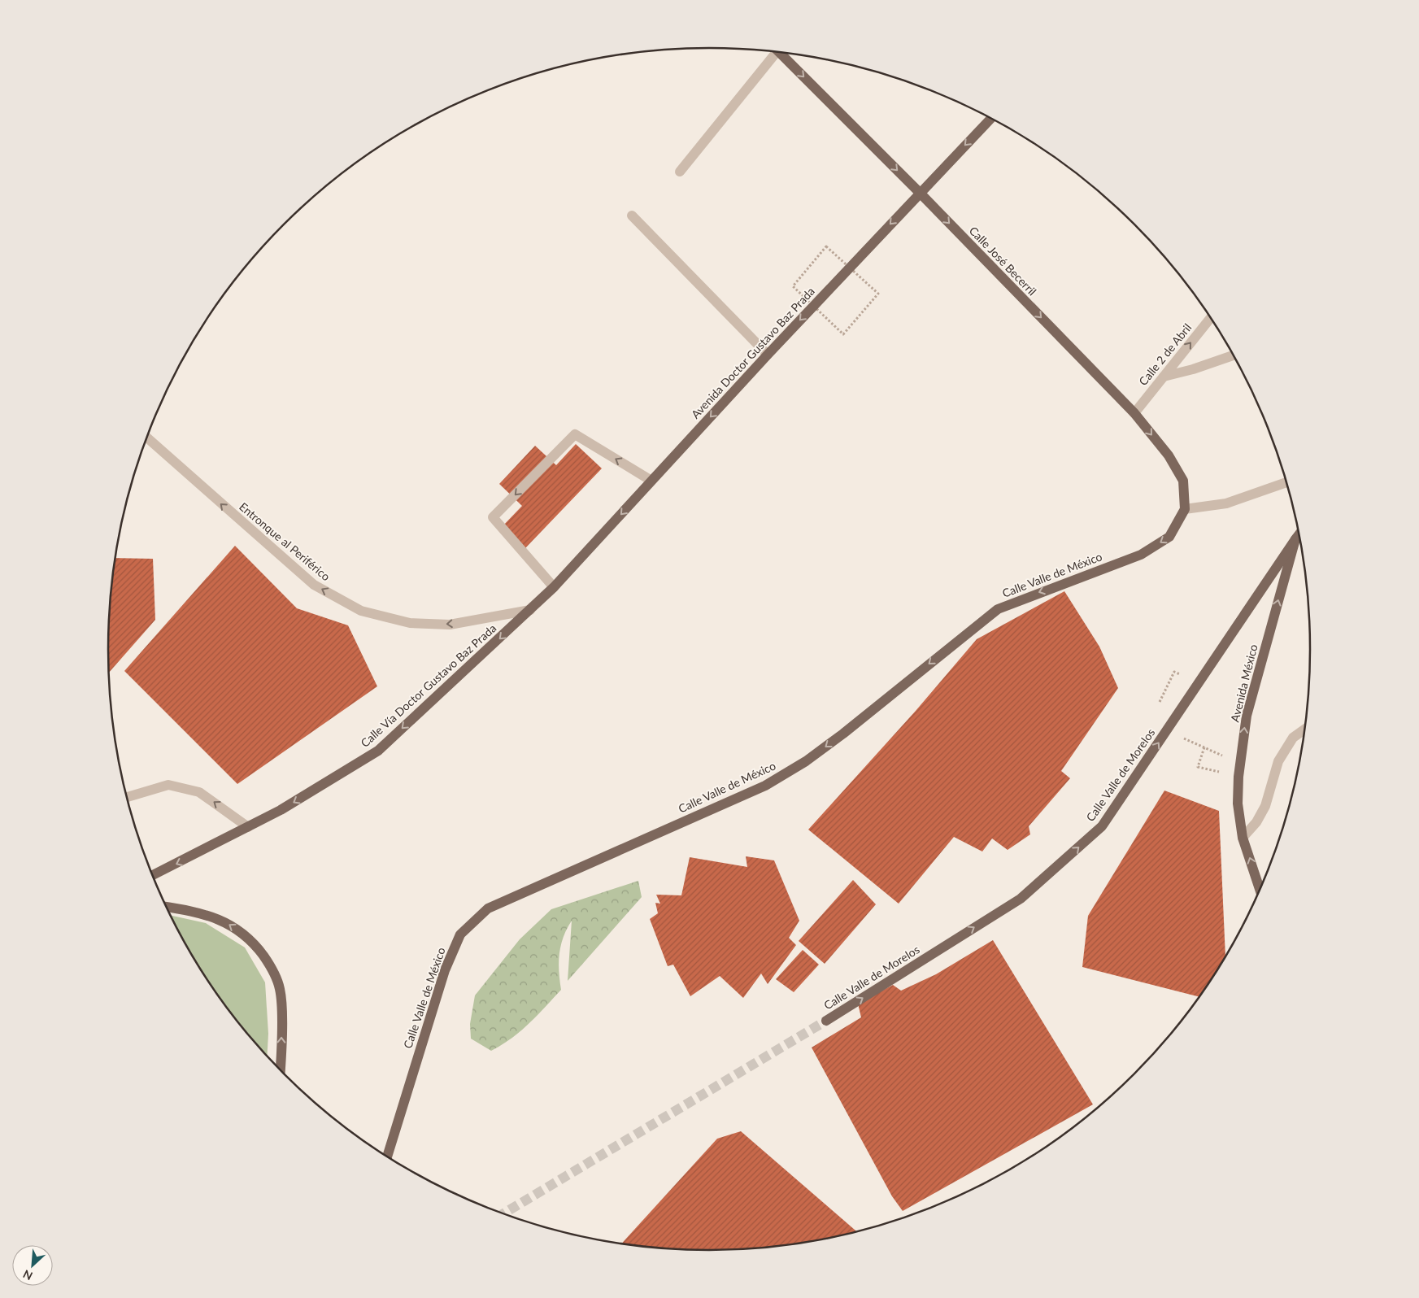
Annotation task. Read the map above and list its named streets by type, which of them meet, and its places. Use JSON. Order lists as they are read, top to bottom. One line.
{"streets":{"main road":["Calle José Becerril","Avenida Doctor Gustavo Baz Prada","Calle Valle de México","Avenida México","Calle Vía Doctor Gustavo Baz Prada","Calle Valle de Morelos"],"street":["Calle 2 de Abril","Entronque al Periférico"]},"crossings":[["Calle José Becerril","Avenida Doctor Gustavo Baz Prada"],["Calle José Becerril","Calle 2 de Abril"],["Calle José Becerril","Calle Valle de México"],["Avenida Doctor Gustavo Baz Prada","Entronque al Periférico"],["Avenida Doctor Gustavo Baz Prada","Calle Vía Doctor Gustavo Baz Prada"],["Entronque al Periférico","Calle Vía Doctor Gustavo Baz Prada"],["Avenida México","Calle Valle de Morelos"]],"one_way":["Calle José Becerril","Avenida Doctor Gustavo Baz Prada","Calle 2 de Abril","Entronque al Periférico","Calle Valle de México","Avenida México","Calle Vía Doctor Gustavo Baz Prada","Calle Valle de Morelos"],"north":"bottom left"}
